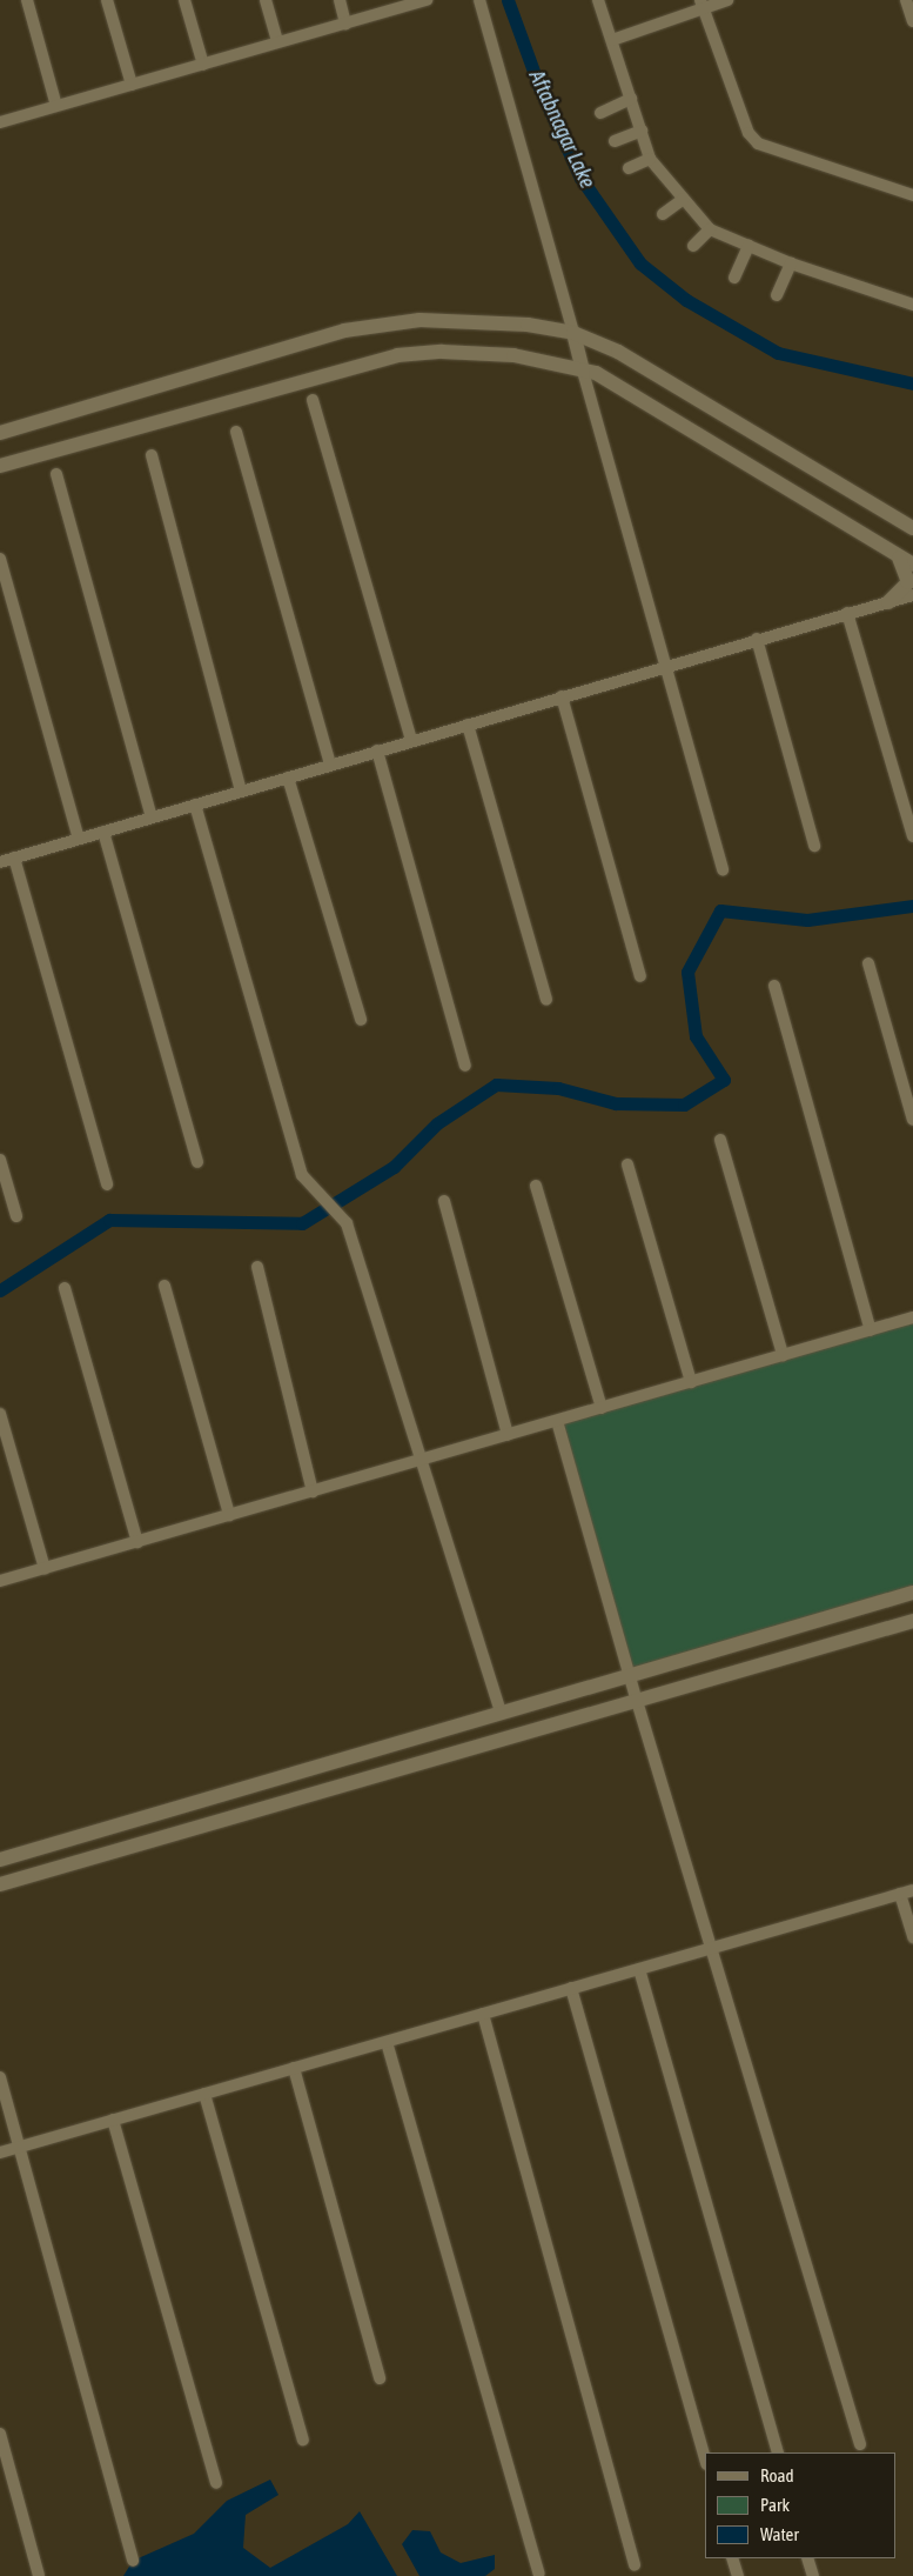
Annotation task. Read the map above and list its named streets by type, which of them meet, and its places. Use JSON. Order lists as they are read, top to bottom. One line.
{"water":["Aftabnagar Lake"],"legend":["Road","Park","Water"]}
